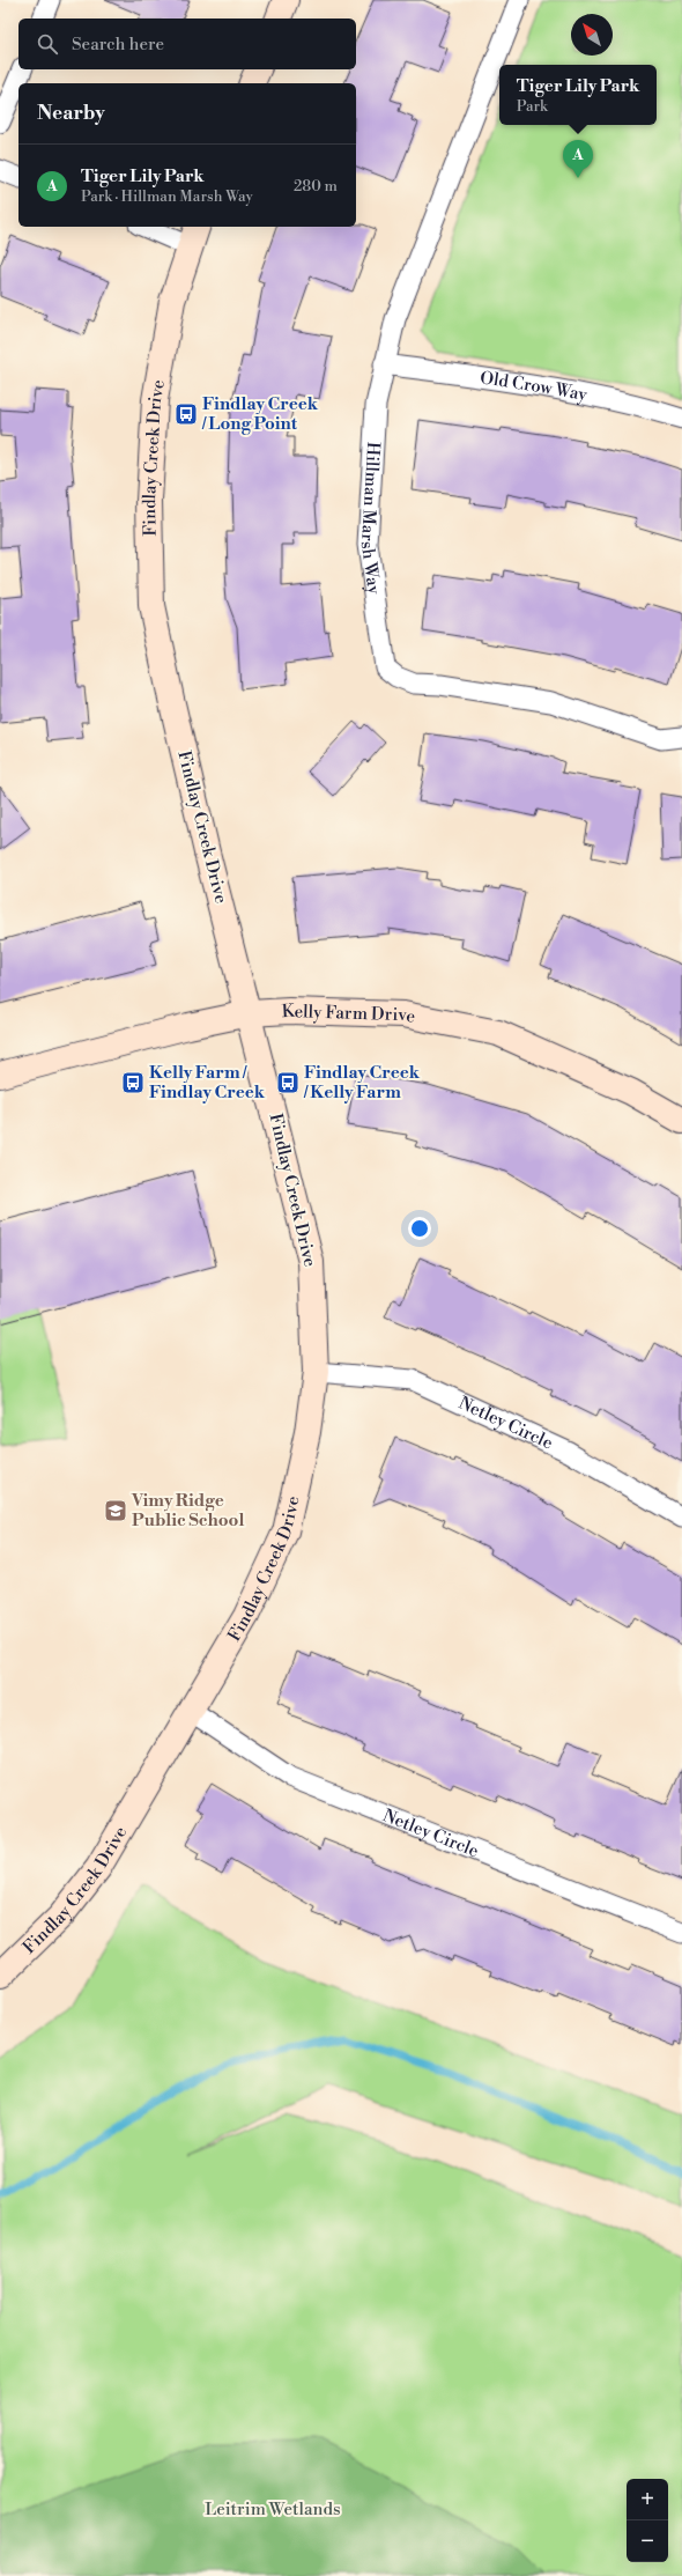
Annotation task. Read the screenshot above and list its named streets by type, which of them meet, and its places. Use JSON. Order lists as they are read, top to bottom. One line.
{"streets":{"street":["Old Crow Way","Findlay Creek Drive","Hillman Marsh Way","Kelly Farm Drive","Netley Circle"]},"crossings":[["Old Crow Way","Hillman Marsh Way"],["Findlay Creek Drive","Kelly Farm Drive"],["Findlay Creek Drive","Netley Circle"]],"parks":["Leitrim Wetlands"],"places":{"bus stop":["Findlay Creek / Long Point","Kelly Farm / Findlay Creek","Findlay Creek / Kelly Farm"],"school or university":["Vimy Ridge Public School"]},"north":"top left","page":{"search":"Search here","popup":["Tiger Lily Park","Park"],"heading":"Nearby","pins":"A","list":[{"mark":"A","name":"Tiger Lily Park","note":"Park · Hillman Marsh Way","value":"280 m"}],"map_buttons":["+","−"]}}
